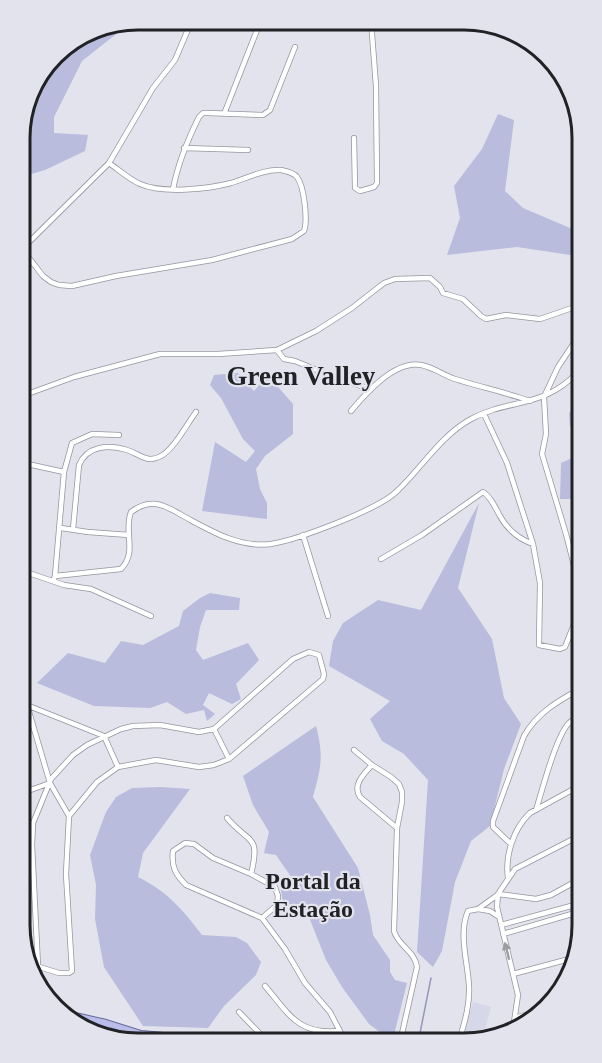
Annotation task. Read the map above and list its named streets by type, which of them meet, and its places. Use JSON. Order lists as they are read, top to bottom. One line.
{"districts":["Green Valley","Portal da Estação"]}
